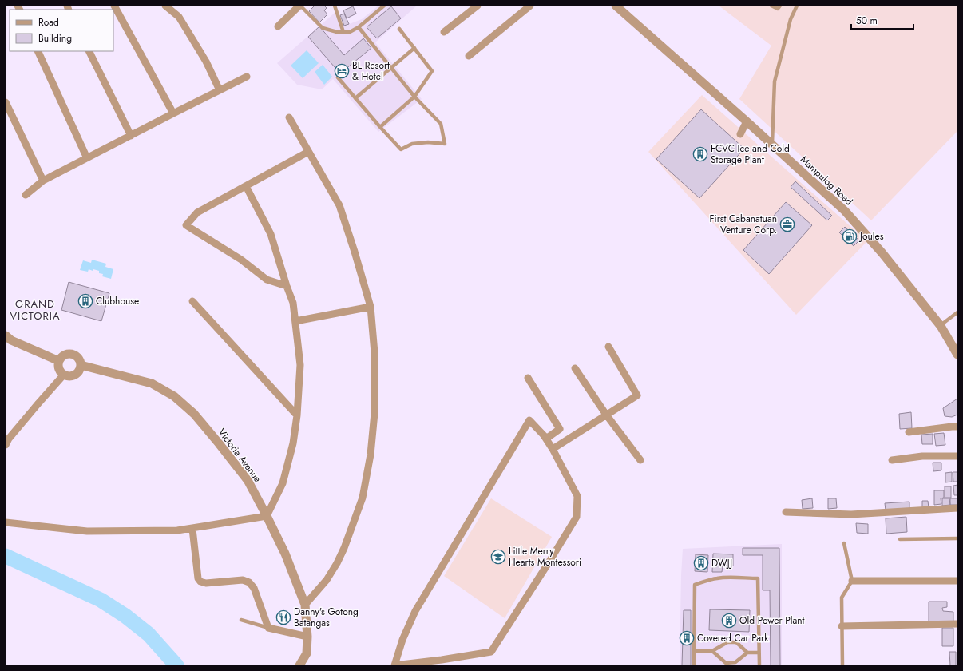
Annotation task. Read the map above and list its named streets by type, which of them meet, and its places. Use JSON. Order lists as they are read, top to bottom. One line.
{"streets":{"street":["Mampulog Road","Victoria Avenue"]},"districts":["GRAND VICTORIA"],"places":{"hotel":["BL Resort & Hotel"],"building":["FCVC Ice and Cold Storage Plant","Clubhouse","DWJJ","Old Power Plant","Covered Car Park"],"office":["First Cabanatuan Venture Corp."],"fuel station":["Joules"],"school or university":["Little Merry Hearts Montessori"],"restaurant":["Danny's Gotong Batangas"]},"legend":["Road","Building"],"scale_bar":"50 m"}
